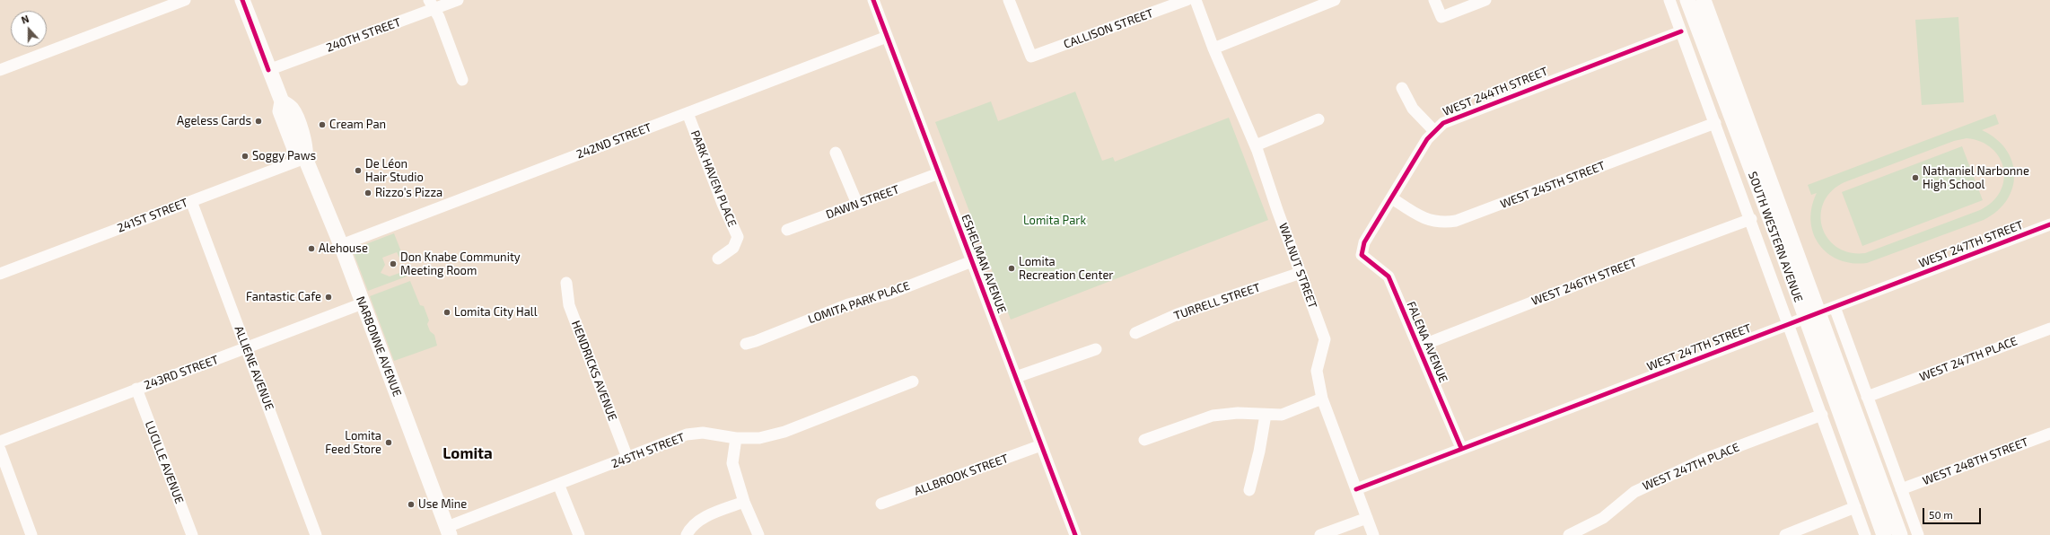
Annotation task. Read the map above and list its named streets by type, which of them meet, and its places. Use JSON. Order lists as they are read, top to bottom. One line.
{"streets":{"main road":["SOUTH WESTERN AVENUE","NARBONNE AVENUE"],"street":["CALLISON STREET","240TH STREET","WEST 244TH STREET","242ND STREET","PARK HAVEN PLACE","WEST 245TH STREET","DAWN STREET","241ST STREET","WEST 247TH STREET","ESHELMAN AVENUE","WALNUT STREET","WEST 246TH STREET","TURRELL STREET","LOMITA PARK PLACE","FALENA AVENUE","WEST 247TH PLACE","ALLIENE AVENUE","HENDRICKS AVENUE","243RD STREET","245TH STREET","WEST 248TH STREET","LUCILLE AVENUE","ALLBROOK STREET"]},"crossings":[["240TH STREET","NARBONNE AVENUE"],["WEST 244TH STREET","WEST 245TH STREET"],["WEST 244TH STREET","SOUTH WESTERN AVENUE"],["WEST 244TH STREET","FALENA AVENUE"],["242ND STREET","PARK HAVEN PLACE"],["242ND STREET","ESHELMAN AVENUE"],["242ND STREET","NARBONNE AVENUE"],["WEST 245TH STREET","SOUTH WESTERN AVENUE"],["DAWN STREET","ESHELMAN AVENUE"],["241ST STREET","NARBONNE AVENUE"],["241ST STREET","ALLIENE AVENUE"],["SOUTH WESTERN AVENUE","WEST 247TH STREET"],["SOUTH WESTERN AVENUE","WEST 246TH STREET"],["SOUTH WESTERN AVENUE","WEST 247TH PLACE"],["WEST 247TH STREET","WALNUT STREET"],["WEST 247TH STREET","FALENA AVENUE"],["ESHELMAN AVENUE","LOMITA PARK PLACE"],["ESHELMAN AVENUE","ALLBROOK STREET"],["WALNUT STREET","TURRELL STREET"],["WEST 246TH STREET","FALENA AVENUE"],["NARBONNE AVENUE","243RD STREET"],["NARBONNE AVENUE","245TH STREET"],["ALLIENE AVENUE","243RD STREET"],["HENDRICKS AVENUE","245TH STREET"],["243RD STREET","LUCILLE AVENUE"]],"districts":["Lomita"],"parks":["Lomita Park"],"places":["Ageless Cards","Cream Pan","Soggy Paws","De Léon Hair Studio","Nathaniel Narbonne High School","Rizzo's Pizza","Alehouse","Don Knabe Community Meeting Room","Lomita Recreation Center","Fantastic Cafe","Lomita City Hall","Lomita Feed Store","Use Mine"],"scale_bar":"50 m","north":"top"}
